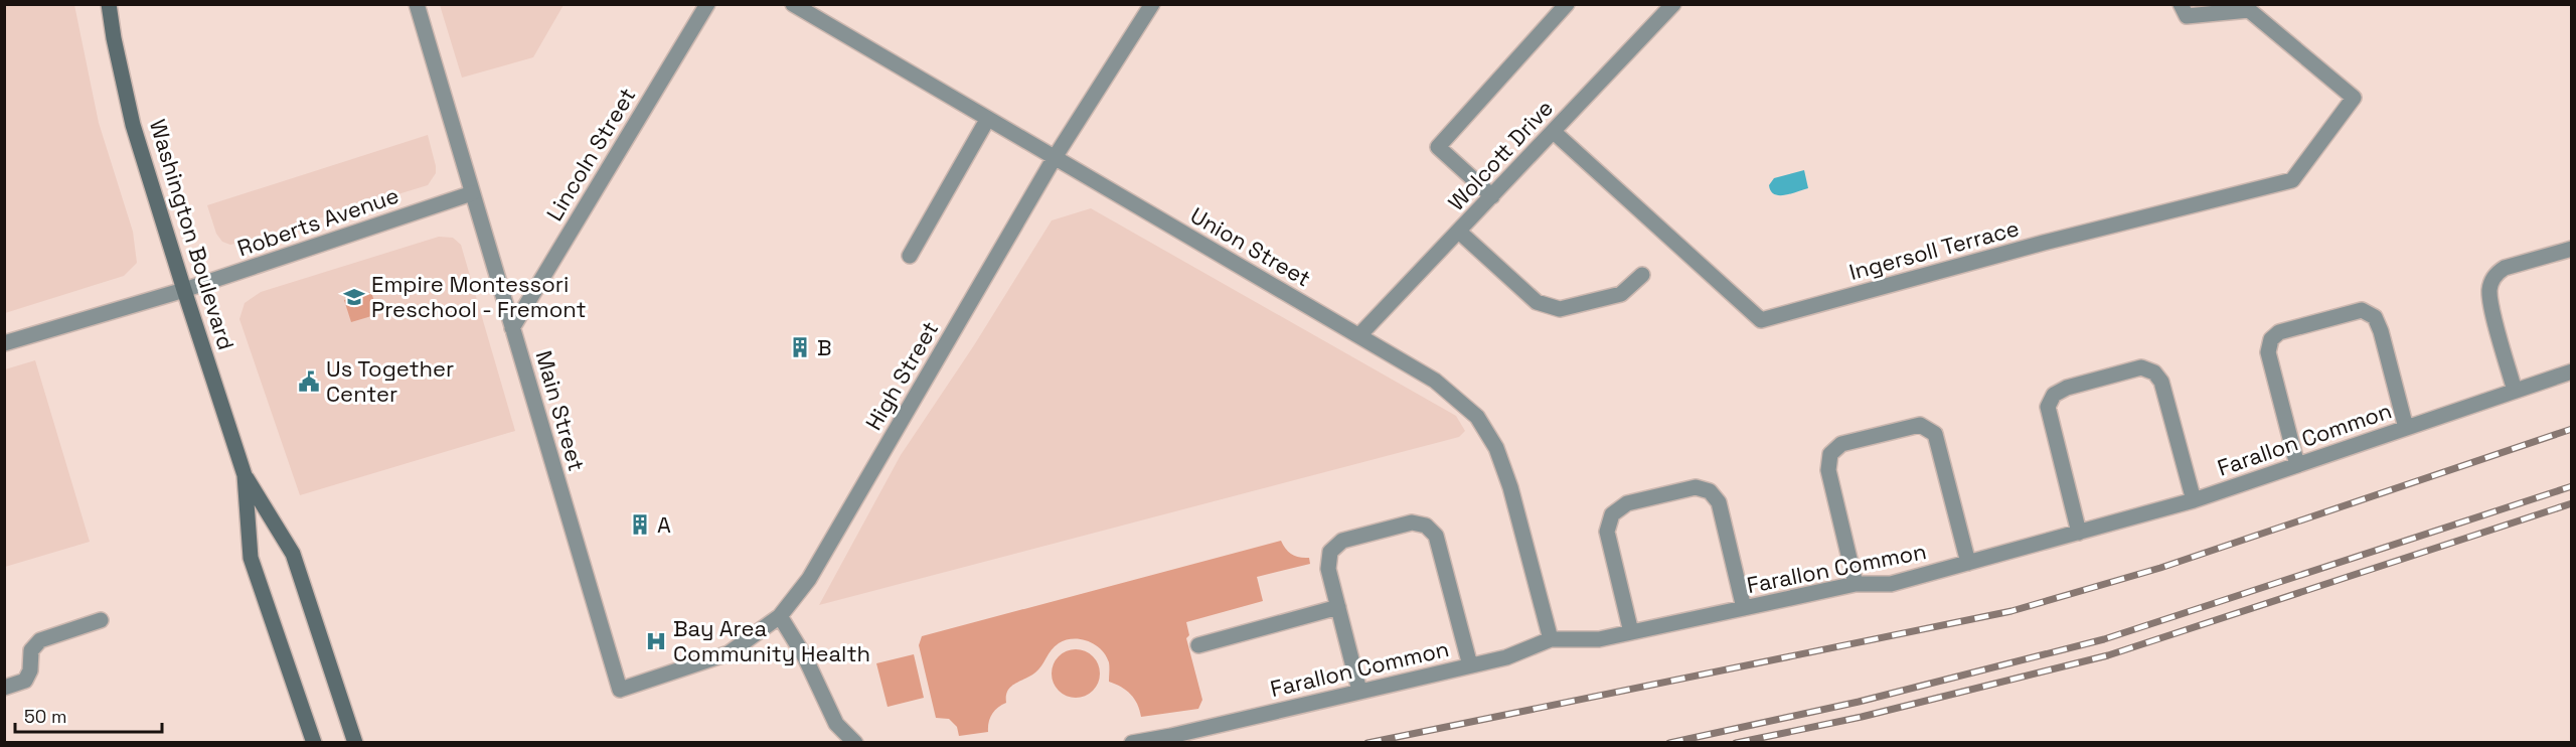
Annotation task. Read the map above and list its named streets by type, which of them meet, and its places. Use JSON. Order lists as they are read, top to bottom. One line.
{"streets":{"main road":["Washington Boulevard"],"street":["Lincoln Street","Wolcott Drive","Roberts Avenue","Union Street","Ingersoll Terrace","High Street","Main Street","Farallon Common"]},"crossings":[["Lincoln Street","Main Street"],["Wolcott Drive","Union Street"],["Wolcott Drive","Ingersoll Terrace"],["Roberts Avenue","Washington Boulevard"],["Roberts Avenue","Main Street"],["Union Street","High Street"],["Union Street","Farallon Common"],["High Street","Main Street"]],"places":{"school or university":["Empire Montessori Preschool - Fremont"],"building":["B","A"],"public building":["Us Together Center"],"hospital":["Bay Area Community Health"]},"scale_bar":"50 m"}
